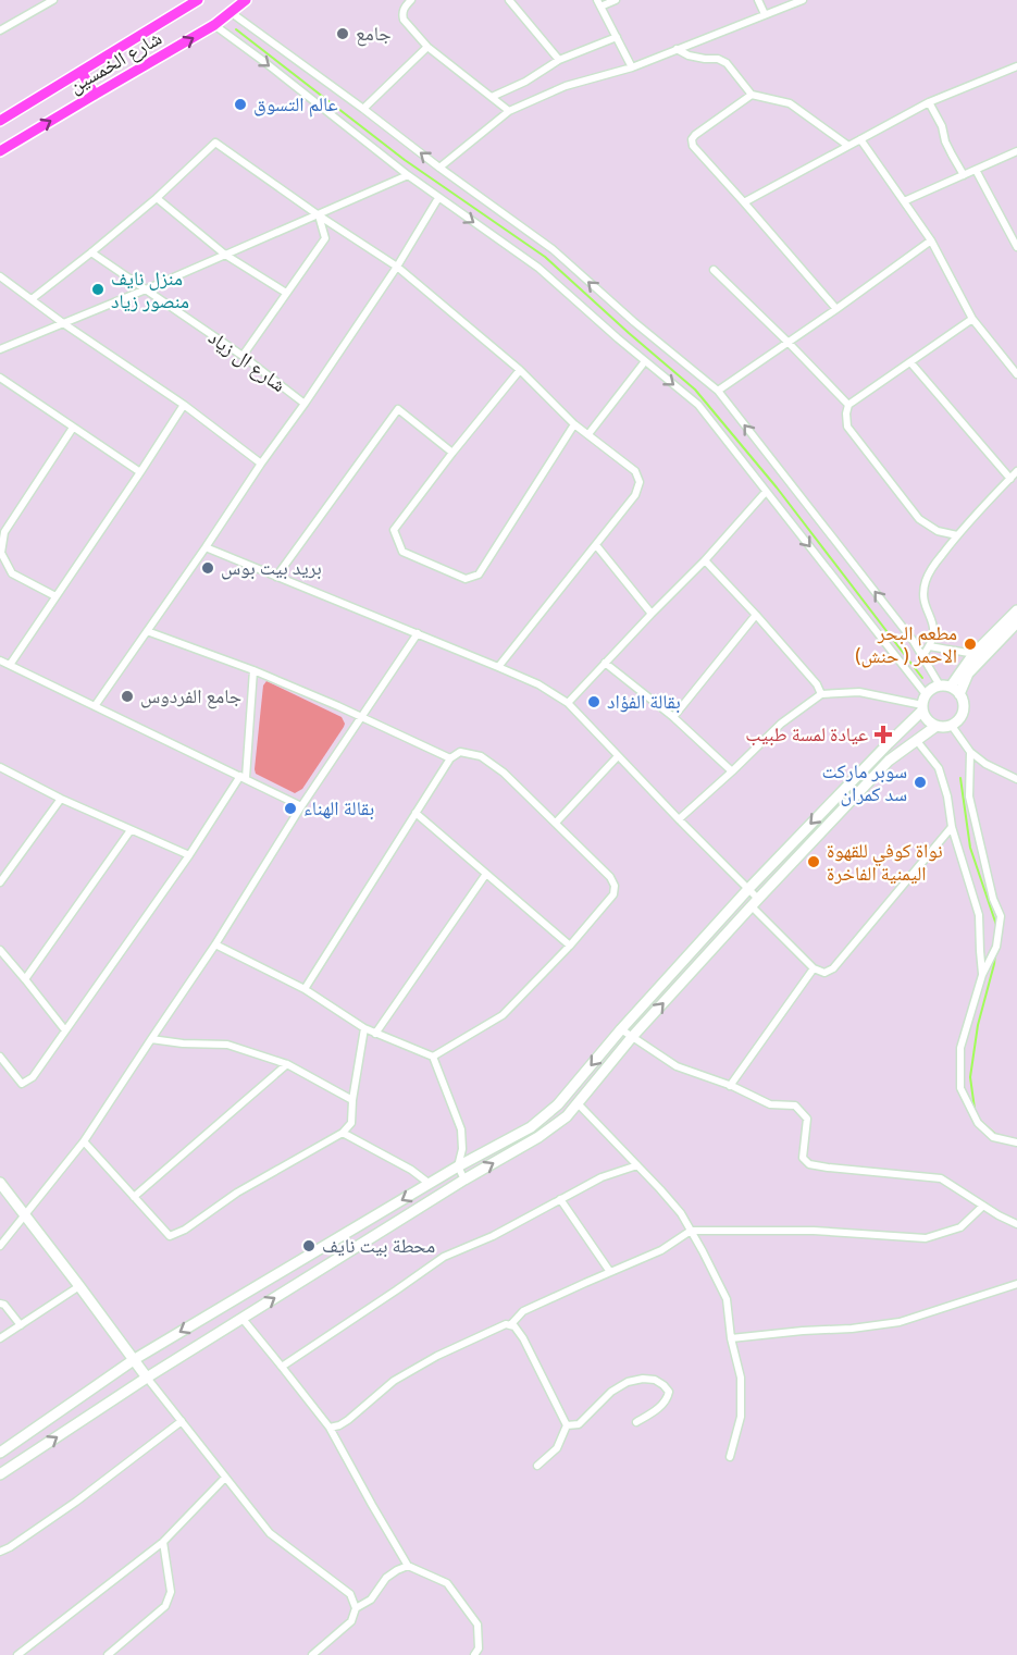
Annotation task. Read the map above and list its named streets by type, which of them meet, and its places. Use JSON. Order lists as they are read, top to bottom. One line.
{"streets":{"main road":["شارع الخمسين"],"street":["شارع ال زياد"]},"places":{"other":["جامع","عالم التسوق","منزل نايف منصور زياد","بريد بيت بوس","مطعم البحر الاحمر ( حنش)","جامع الفردوس","بقالة الفؤاد","سوبر ماركت سد كمران","بقالة الهناء","نواة كوفي للقهوة اليمنية الفاخرة","محطة بيت نايف"],"health":["عيادة لمسة طبيب"]}}
